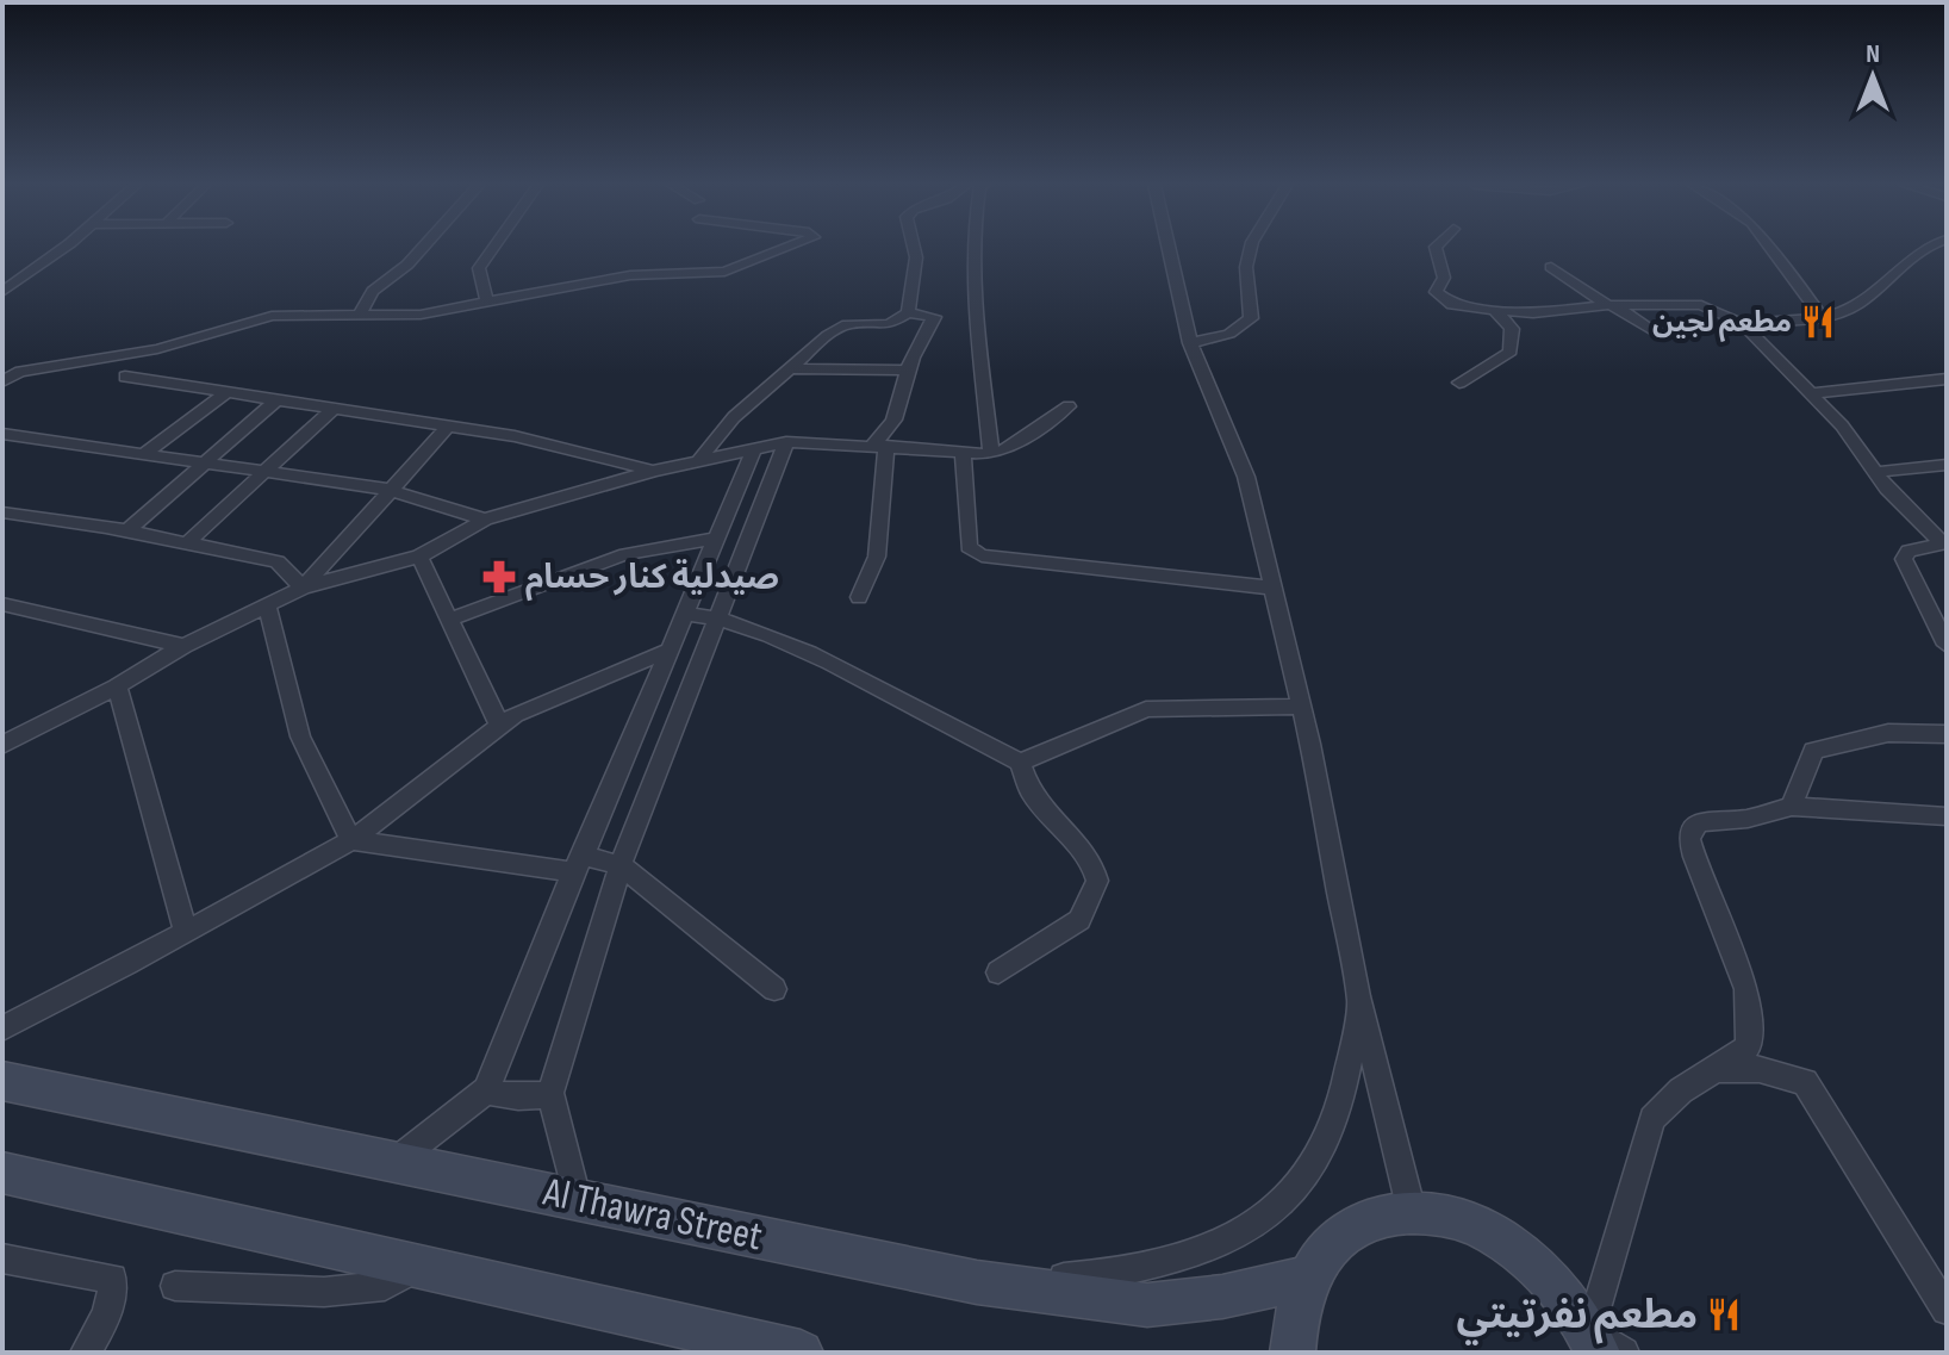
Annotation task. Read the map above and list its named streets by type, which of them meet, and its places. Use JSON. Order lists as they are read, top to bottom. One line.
{"streets":{"main road":["Al Thawra Street"]},"places":{"restaurant":["مطعم لجين","مطعم نفرتيتي"],"pharmacy":["صيدلية كنار حسام"]},"north":"top"}
